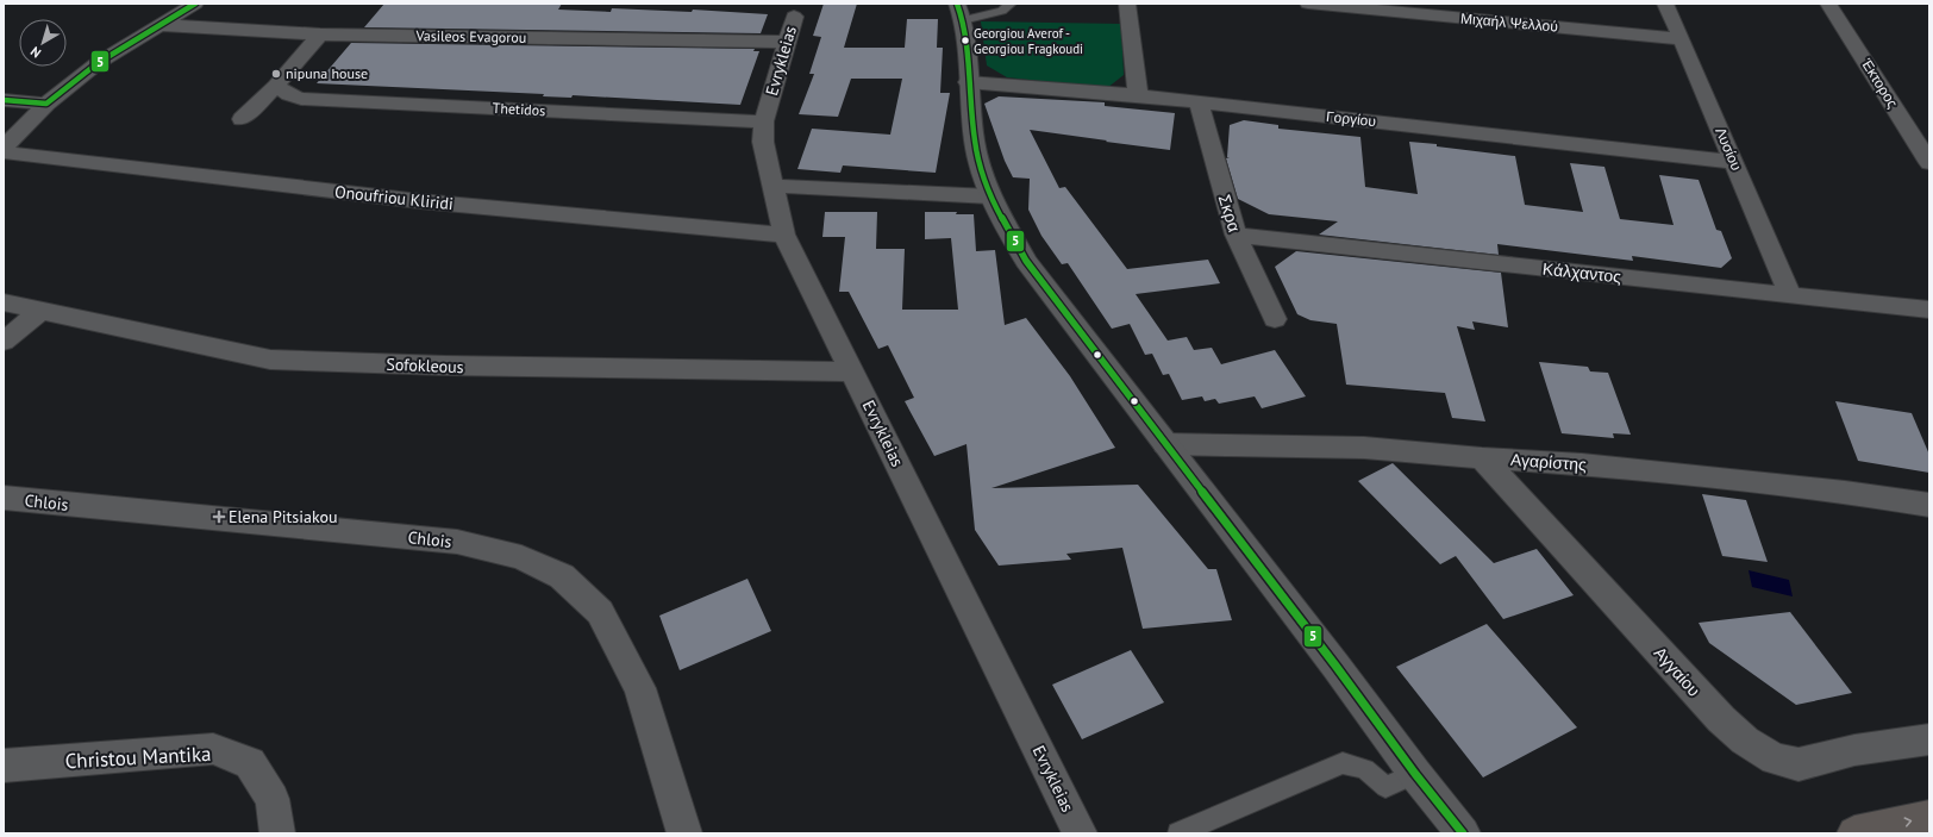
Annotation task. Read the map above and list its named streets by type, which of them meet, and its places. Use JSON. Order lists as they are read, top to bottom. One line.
{"streets":{"street":["Μιχαήλ Ψελλού","Vasileos Evagorou","Evrykleias","Έκτορος","Thetidos","Γοργίου","Λυσίου","Onoufriou Kliridi","Σκρα","Κάλχαντος","Sofokleous","Αγαρίστης","Chlois","Αγγαίου","Christou Mantika"]},"crossings":[["Μιχαήλ Ψελλού","Λυσίου"],["Vasileos Evagorou","Evrykleias"],["Evrykleias","Thetidos"],["Evrykleias","Onoufriou Kliridi"],["Evrykleias","Sofokleous"],["Γοργίου","Λυσίου"],["Γοργίου","Σκρα"],["Λυσίου","Κάλχαντος"],["Σκρα","Κάλχαντος"],["Αγαρίστης","Αγγαίου"]],"places":{"other":["Georgiou Averof - Georgiou Fragkoudi","nipuna house"],"health":["Elena Pitsiakou"]},"lines":["transit line 5"],"north":"bottom left"}
